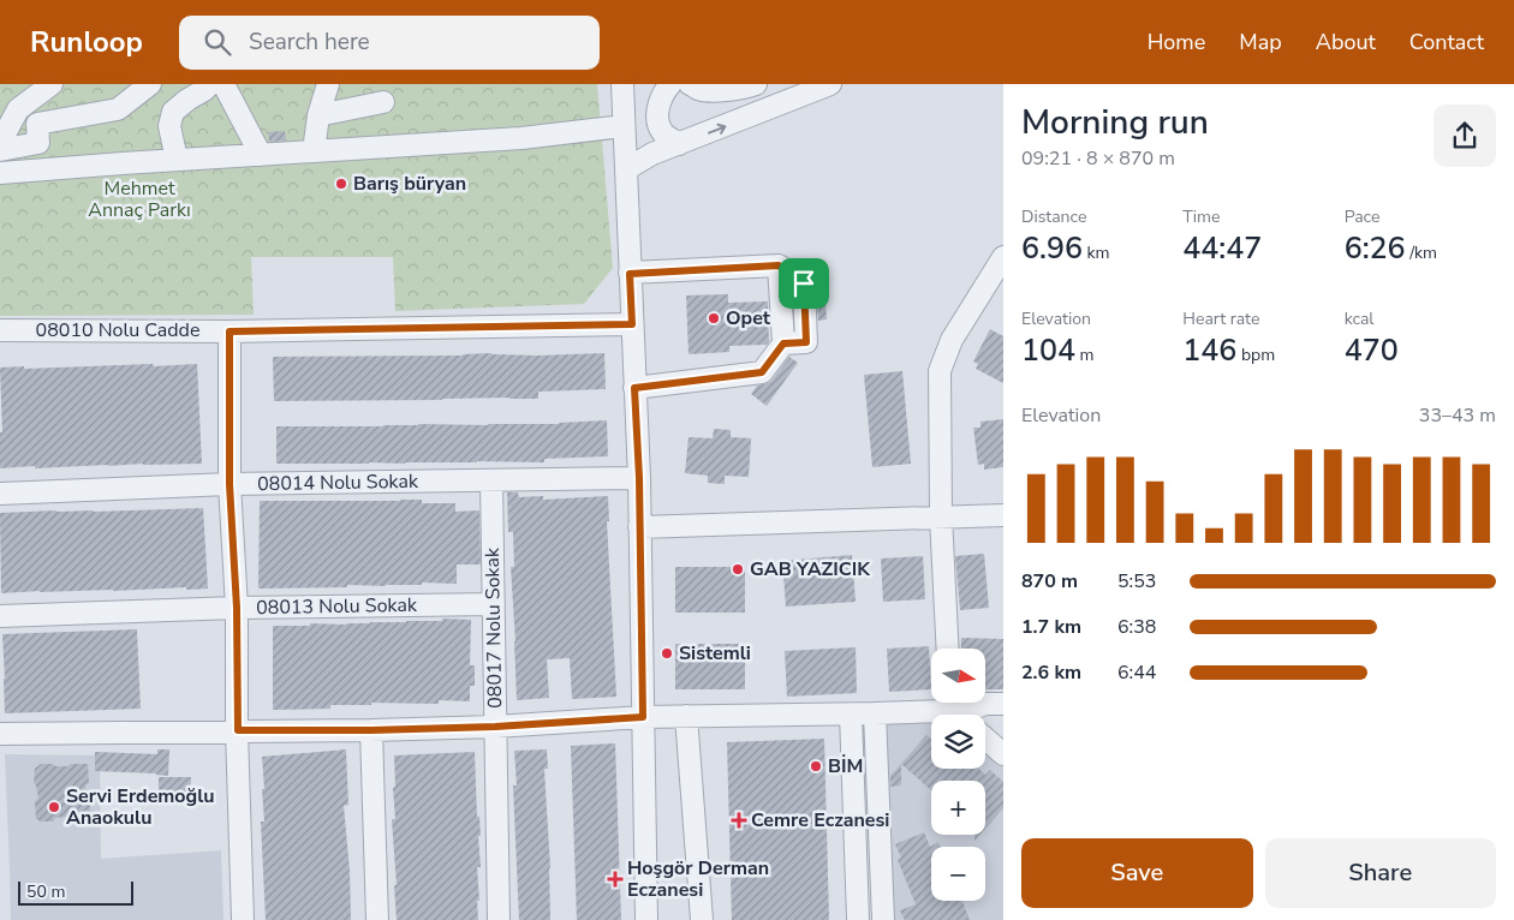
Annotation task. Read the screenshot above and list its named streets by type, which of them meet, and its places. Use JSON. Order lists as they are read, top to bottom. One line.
{"streets":{"street":["08010 Nolu Cadde","08014 Nolu Sokak","08013 Nolu Sokak","08017 Nolu Sokak"]},"crossings":[["08014 Nolu Sokak","08017 Nolu Sokak"],["08013 Nolu Sokak","08017 Nolu Sokak"]],"parks":["Mehmet Annaç Parkı"],"places":{"other":["Barış büryan","Opet","GAB YAZICIK","Sistemli","BİM","Servi Erdemoğlu Anaokulu"],"health":["Cemre Eczanesi","Hoşgör Derman Eczanesi"]},"scale_bar":"50 m","north":"right","page":{"header":"Runloop","search":"Search here","nav":["Home","Map","About","Contact"],"heading":["Morning run","09:21 · 8 × 870 m"],"stats":[["Distance","6.96 km"],["Time","44:47"],["Pace","6:26 /km"],["Elevation","104 m"],["Heart rate","146 bpm"],["kcal","470"]],"chart":["Elevation","33–43 m"],"list":[{"name":"870 m","note":"5:53"},{"name":"1.7 km","note":"6:38"},{"name":"2.6 km","note":"6:44"}],"map_buttons":["+","−"],"buttons":["Save","Share"],"scale":"50 m"}}
